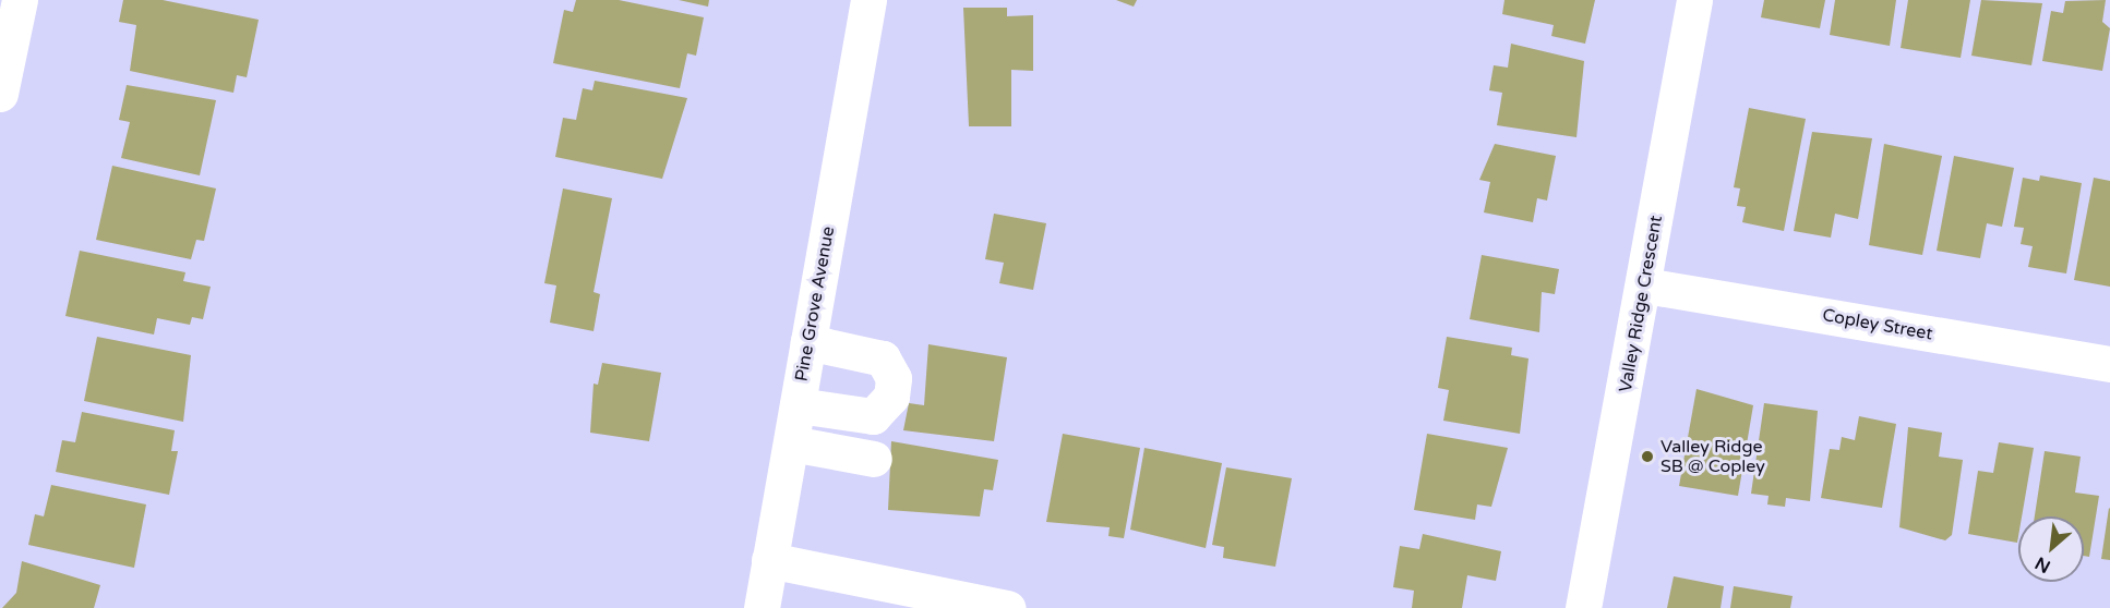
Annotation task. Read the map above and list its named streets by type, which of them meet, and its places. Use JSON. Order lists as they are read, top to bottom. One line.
{"streets":{"street":["Pine Grove Avenue","Valley Ridge Crescent","Copley Street"]},"crossings":[["Valley Ridge Crescent","Copley Street"]],"places":["Valley Ridge SB @ Copley"],"north":"bottom left"}
